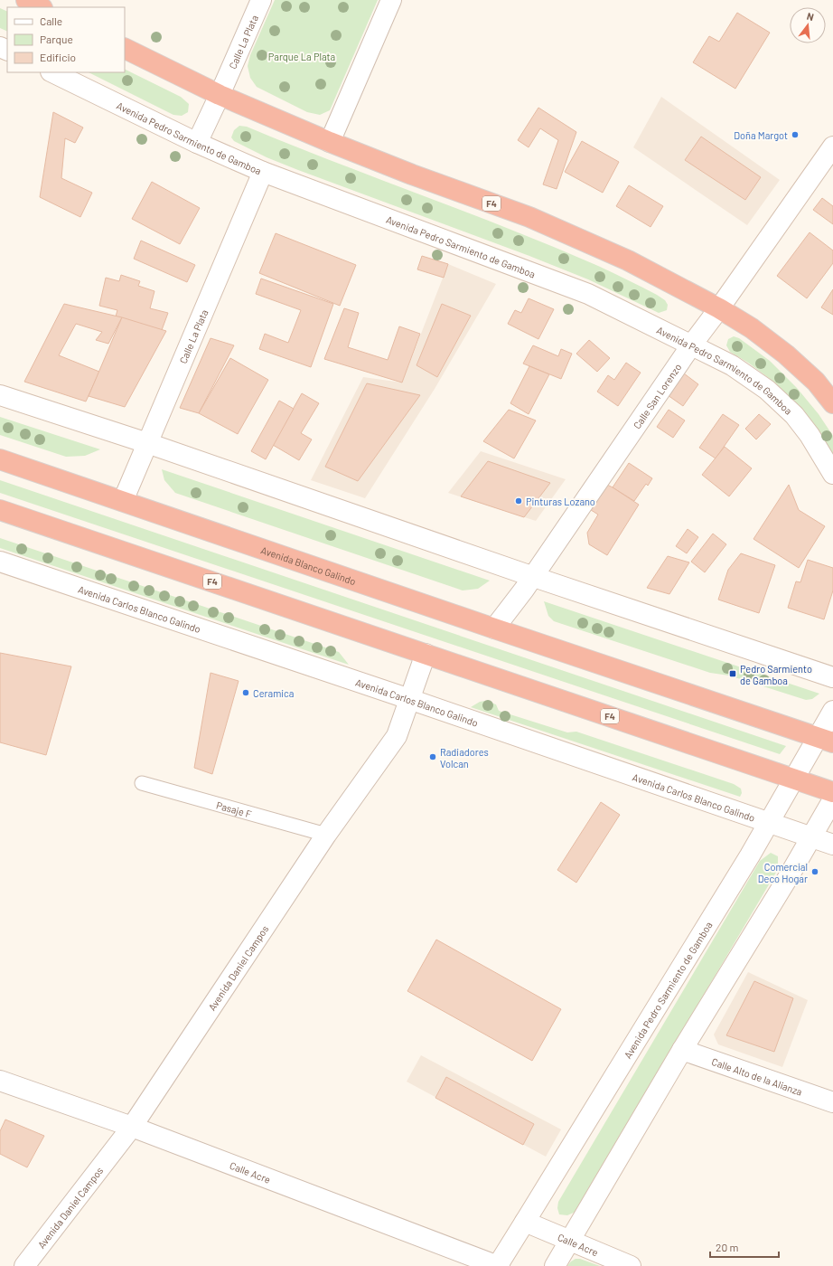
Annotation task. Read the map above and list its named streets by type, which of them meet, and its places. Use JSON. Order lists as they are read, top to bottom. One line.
{"streets":{"highway":["F4","Avenida Blanco Galindo"],"street":["Calle La Plata","Avenida Pedro Sarmiento de Gamboa","Calle San Lorenzo","Avenida Carlos Blanco Galindo","Avenida Daniel Campos","Calle Alto de la Alianza","Calle Acre"],"lane":["Pasaje F"]},"crossings":[["Calle La Plata","Avenida Pedro Sarmiento de Gamboa"],["Calle La Plata","F4"],["Calle La Plata","Avenida Blanco Galindo"],["Avenida Pedro Sarmiento de Gamboa","F4"],["Avenida Pedro Sarmiento de Gamboa","Calle San Lorenzo"],["Avenida Pedro Sarmiento de Gamboa","Avenida Carlos Blanco Galindo"],["Avenida Pedro Sarmiento de Gamboa","Calle Acre"],["F4","Calle San Lorenzo"],["F4","Avenida Daniel Campos"],["Calle San Lorenzo","Avenida Blanco Galindo"],["Avenida Carlos Blanco Galindo","Avenida Daniel Campos"],["Pasaje F","Avenida Daniel Campos"],["Avenida Daniel Campos","Calle Acre"]],"parks":["Parque La Plata"],"places":{"other":["Doña Margot","Pinturas Lozano","Ceramica","Radiadores Volcan","Comercial Deco Hogar"],"transit":["Pedro Sarmiento de Gamboa"]},"legend":["Calle","Parque","Edificio"],"scale_bar":"20 m","north":"top"}
